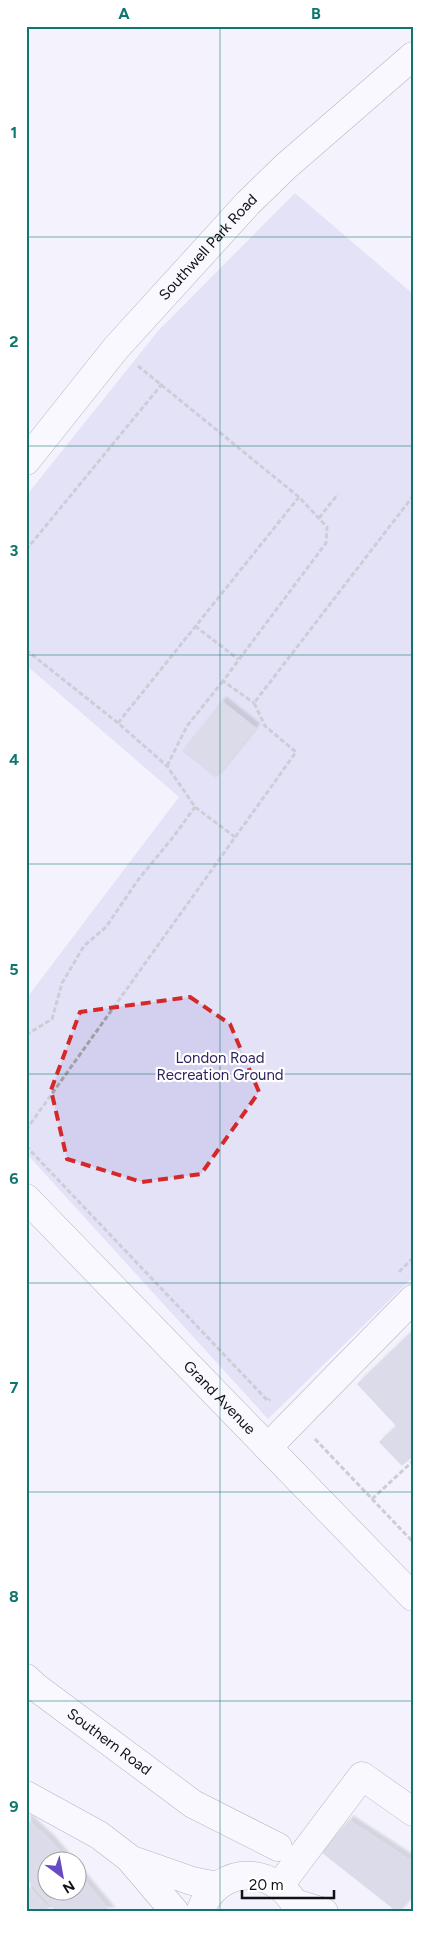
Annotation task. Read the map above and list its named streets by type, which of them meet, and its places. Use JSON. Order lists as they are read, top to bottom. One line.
{"streets":{"street":["Southwell Park Road","Grand Avenue","Southern Road"]},"parks":["London Road Recreation Ground"],"scale_bar":"20 m","north":"bottom right","grid":{"columns":["A","B"],"rows":["1","2","3","4","5","6","7","8","9"]}}
